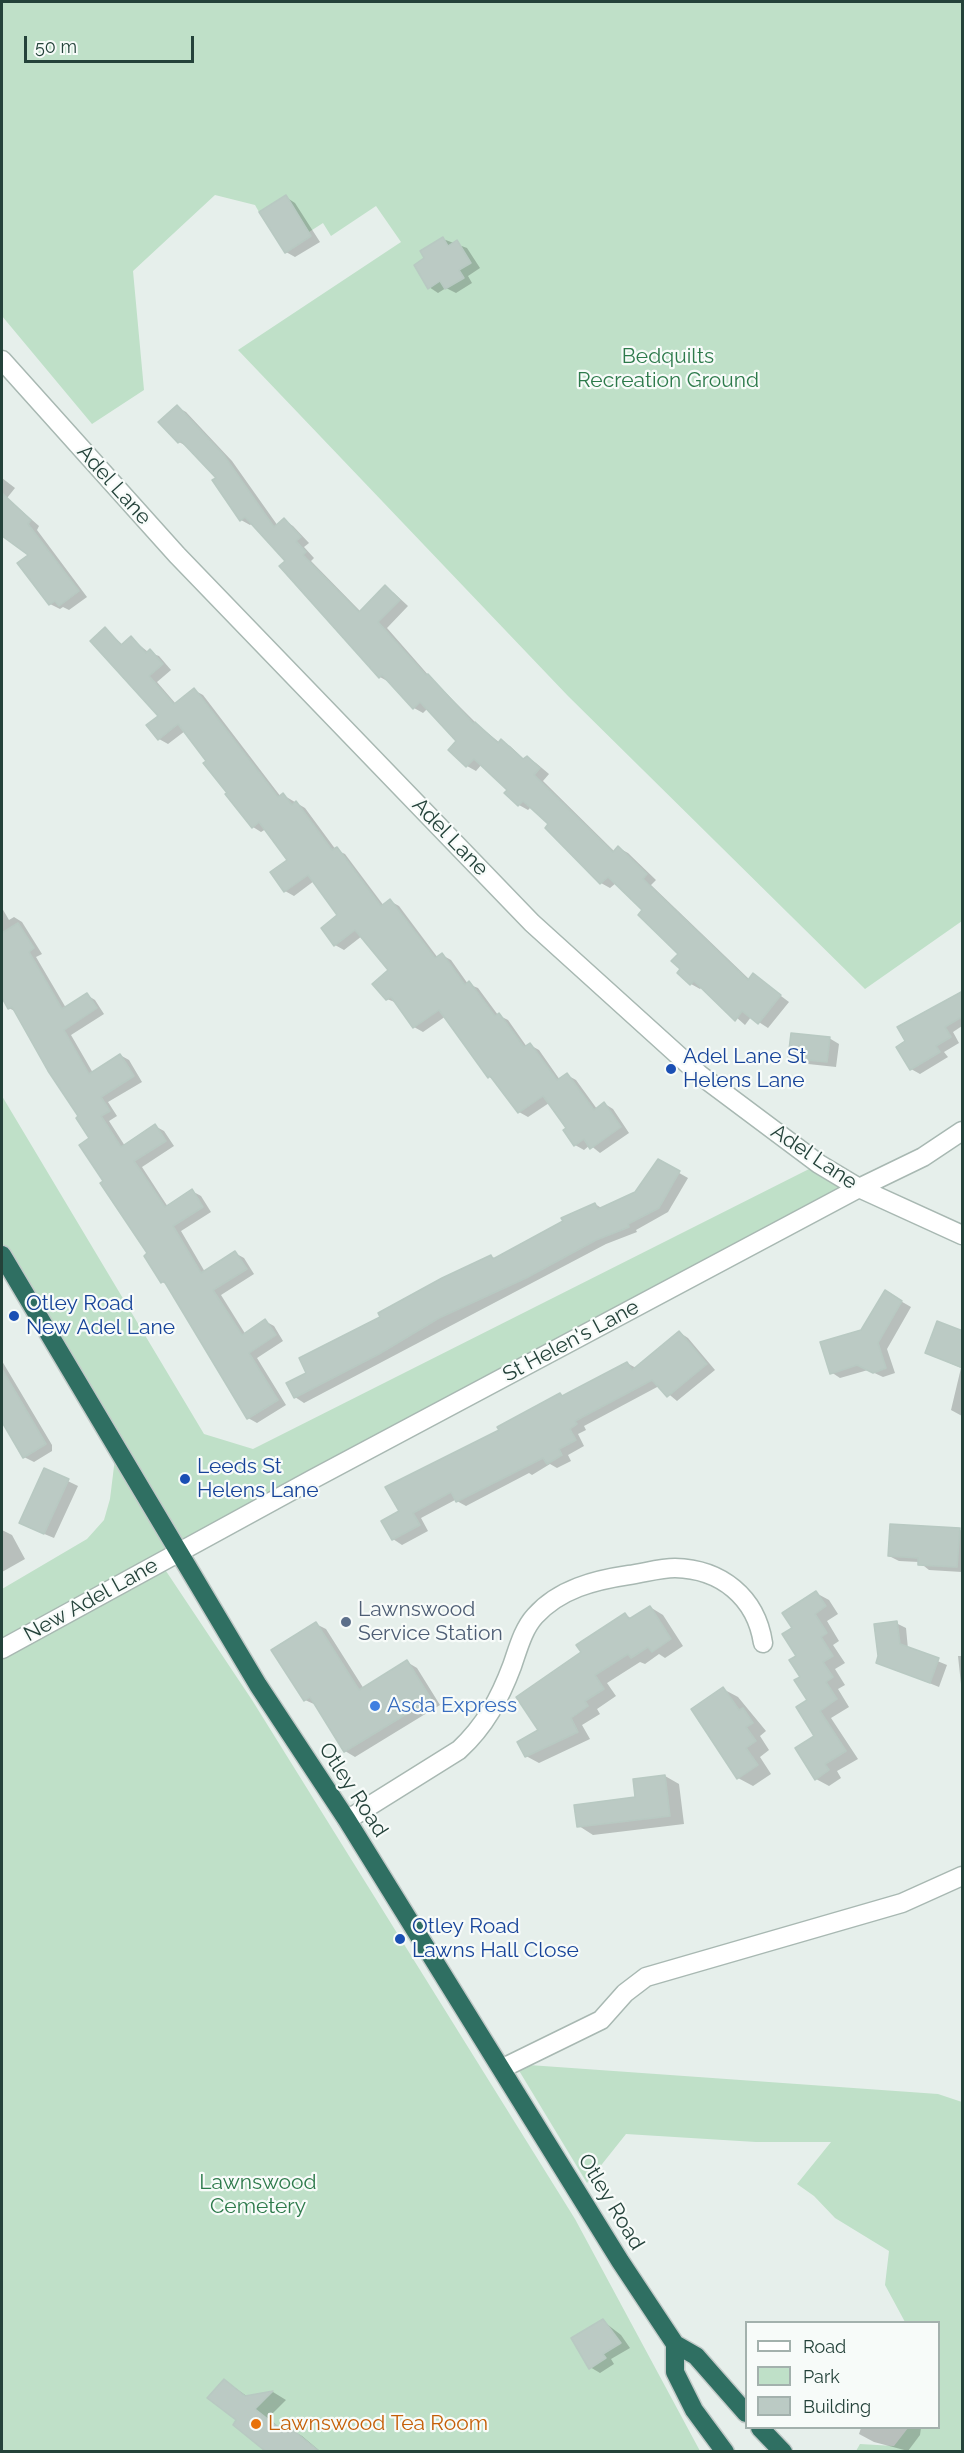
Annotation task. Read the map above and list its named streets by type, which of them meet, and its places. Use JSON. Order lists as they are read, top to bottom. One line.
{"streets":{"highway":["Otley Road"],"street":["Adel Lane","St Helen's Lane","New Adel Lane"]},"crossings":[["Adel Lane","St Helen's Lane"],["St Helen's Lane","New Adel Lane"],["St Helen's Lane","Otley Road"],["New Adel Lane","Otley Road"]],"parks":["Bedquilts Recreation Ground","Lawnswood Cemetery"],"places":["Adel Lane St Helens Lane","Otley Road New Adel Lane","Leeds St Helens Lane","Lawnswood Service Station","Asda Express","Otley Road Lawns Hall Close","Lawnswood Tea Room"],"legend":["Road","Park","Building"],"scale_bar":"50 m"}
